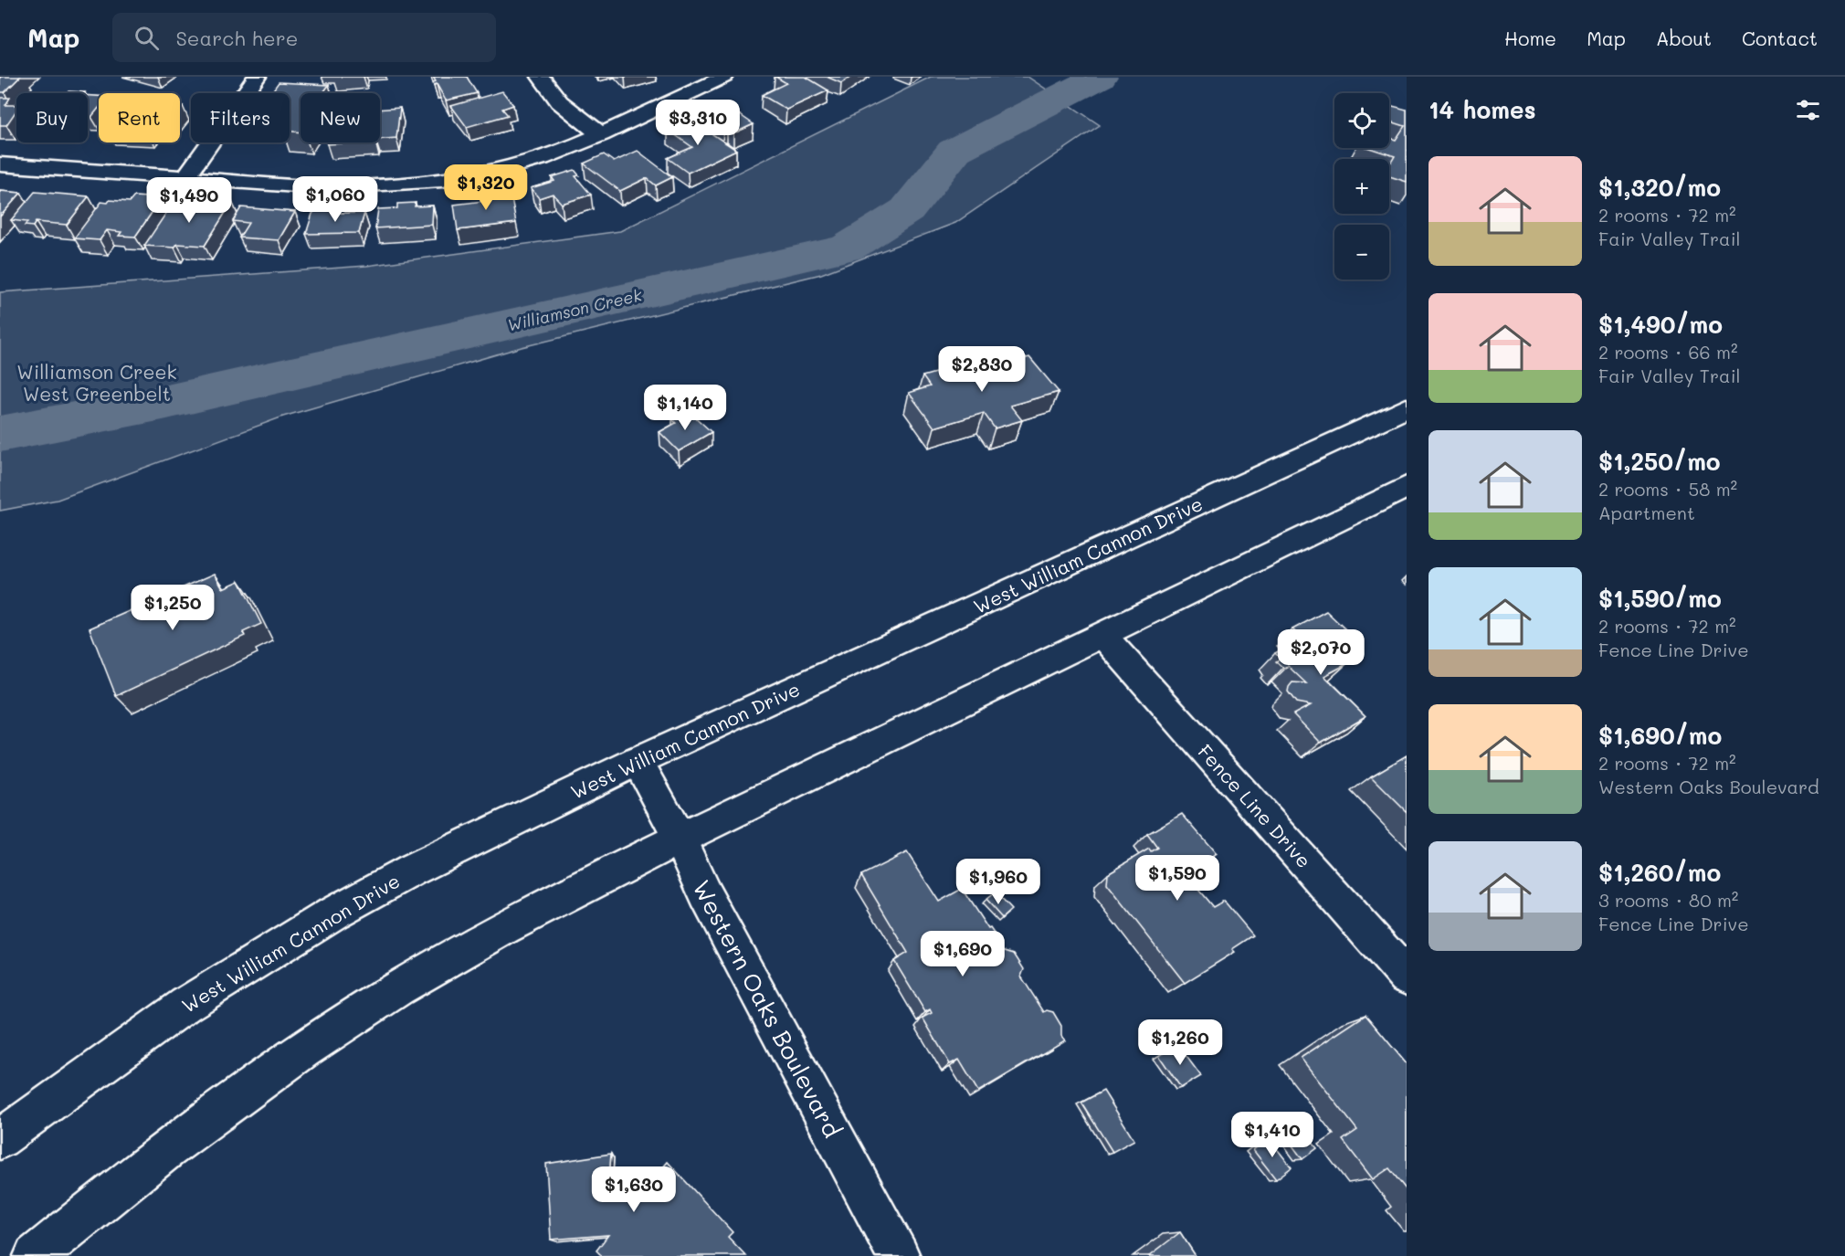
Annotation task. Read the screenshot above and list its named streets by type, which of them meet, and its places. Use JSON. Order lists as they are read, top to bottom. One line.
{"streets":{"main road":["West William Cannon Drive","Fence Line Drive","Western Oaks Boulevard"]},"crossings":[["West William Cannon Drive","Western Oaks Boulevard"]],"water":["Williamson Creek"],"parks":["Williamson Creek West Greenbelt"],"page":{"header":"Map","search":"Search here","nav":["Home","Map","About","Contact"],"heading":"14 homes","map_buttons":["+","−"],"chip":["Buy","Rent","Filters","New"],"price":["$3,310","$1,320","$1,060","$1,490","$2,830","$1,140","$1,250","$2,070","$1,590","$1,960","$1,690","$1,260","$1,410","$1,630"],"list":[{"name":"$1,320/mo","note":"2 rooms · 72 m² · Fair Valley Trail"},{"name":"$1,490/mo","note":"2 rooms · 66 m² · Fair Valley Trail"},{"name":"$1,250/mo","note":"2 rooms · 58 m² · Apartment"},{"name":"$1,590/mo","note":"2 rooms · 72 m² · Fence Line Drive"},{"name":"$1,690/mo","note":"2 rooms · 72 m² · Western Oaks Boulevard"},{"name":"$1,260/mo","note":"3 rooms · 80 m² · Fence Line Drive"}]}}
